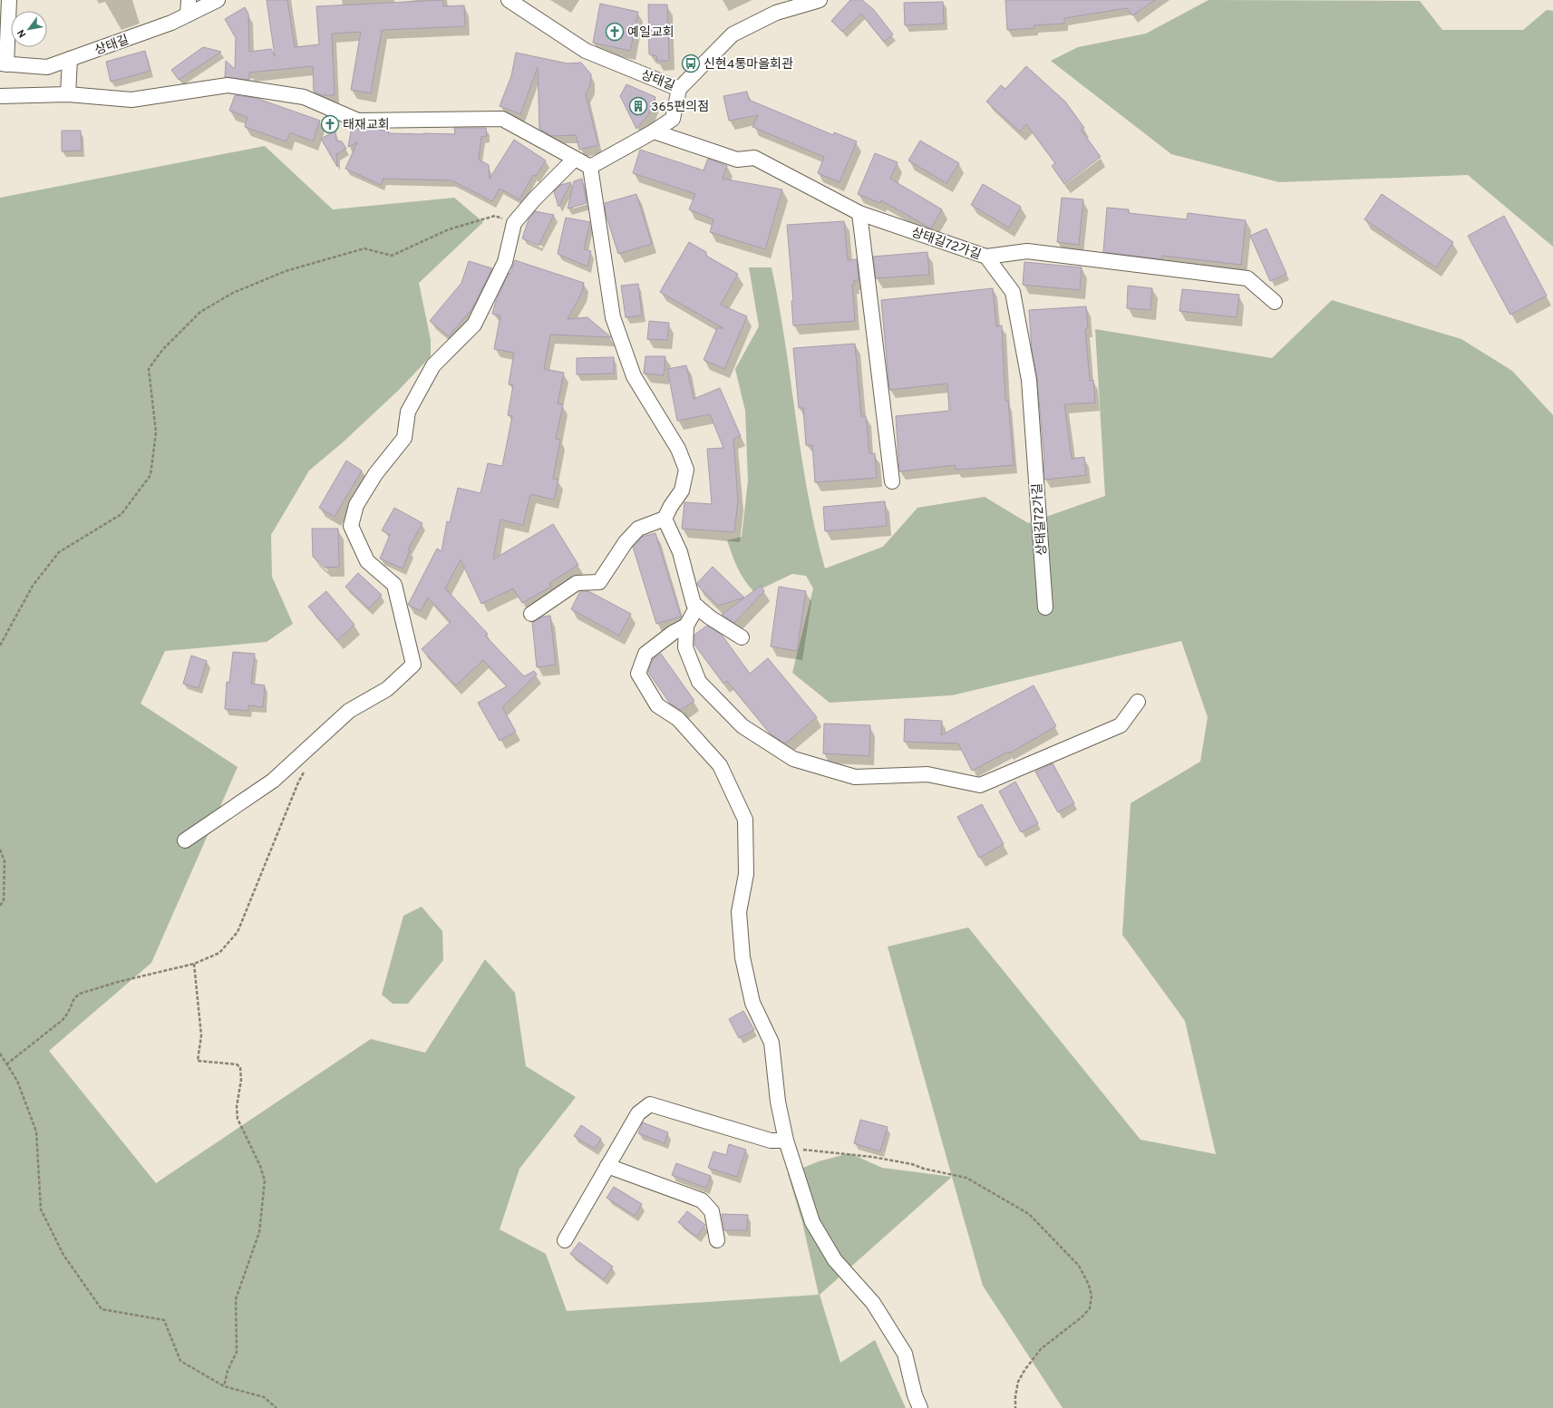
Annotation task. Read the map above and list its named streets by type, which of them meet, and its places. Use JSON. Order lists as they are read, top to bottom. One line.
{"streets":{"street":["상태길","상태길72가길"]},"places":{"church":["예일교회","태재교회"],"bus stop":["신현4통마을회관"],"building":["365편의점"]},"north":"bottom left"}
